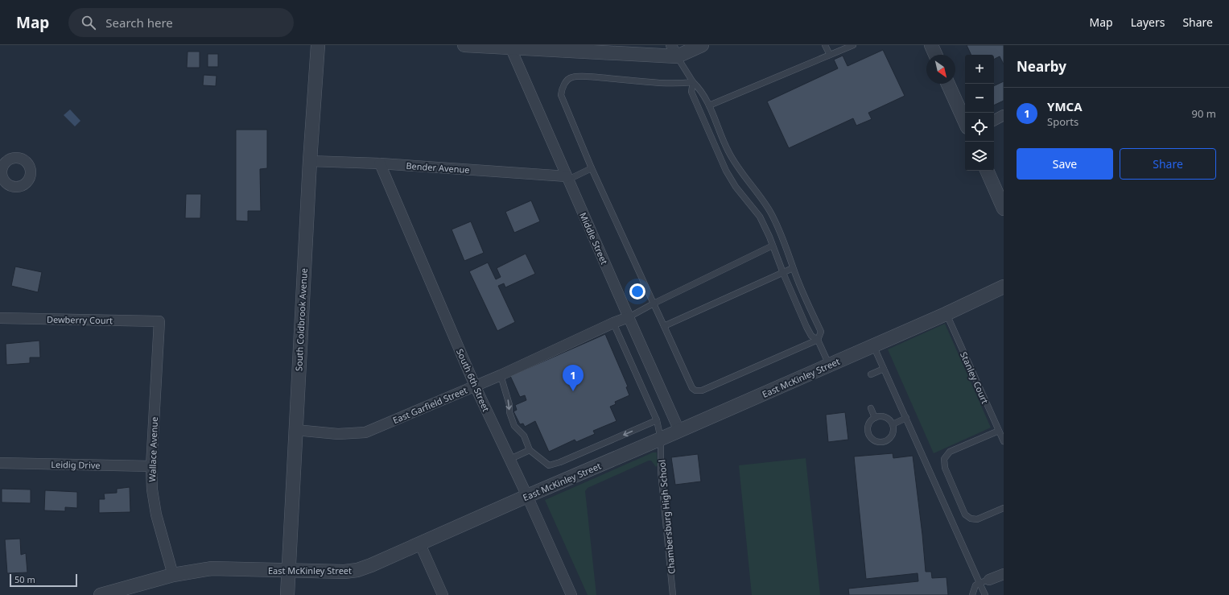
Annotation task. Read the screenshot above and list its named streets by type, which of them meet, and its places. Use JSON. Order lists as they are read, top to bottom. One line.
{"streets":{"street":["Bender Avenue","Middle Street","Dewberry Court","South Coldbrook Avenue","East McKinley Street","South 6th Street","East Garfield Street","Wallace Avenue","Leidig Drive"],"lane":["Stanley Court","Chambersburg High School"]},"crossings":[["Bender Avenue","Middle Street"],["Bender Avenue","South Coldbrook Avenue"],["Bender Avenue","South 6th Street"],["Middle Street","East McKinley Street"],["Middle Street","East Garfield Street"],["Dewberry Court","Wallace Avenue"],["South Coldbrook Avenue","East McKinley Street"],["South Coldbrook Avenue","East Garfield Street"],["East McKinley Street","Stanley Court"],["East McKinley Street","South 6th Street"],["East McKinley Street","Wallace Avenue"],["East McKinley Street","Chambersburg High School"],["South 6th Street","East Garfield Street"],["East Garfield Street","Chambersburg High School"],["Wallace Avenue","Leidig Drive"]],"scale_bar":"50 m","north":"bottom right","page":{"header":"Map","search":"Search here","nav":["Map","Layers","Share"],"heading":"Nearby","map_buttons":["+","−"],"list":[{"mark":"1","name":"YMCA","note":"Sports","value":"90 m"}],"buttons":["Save","Share"],"pins":"1","scale":"50 m"}}
